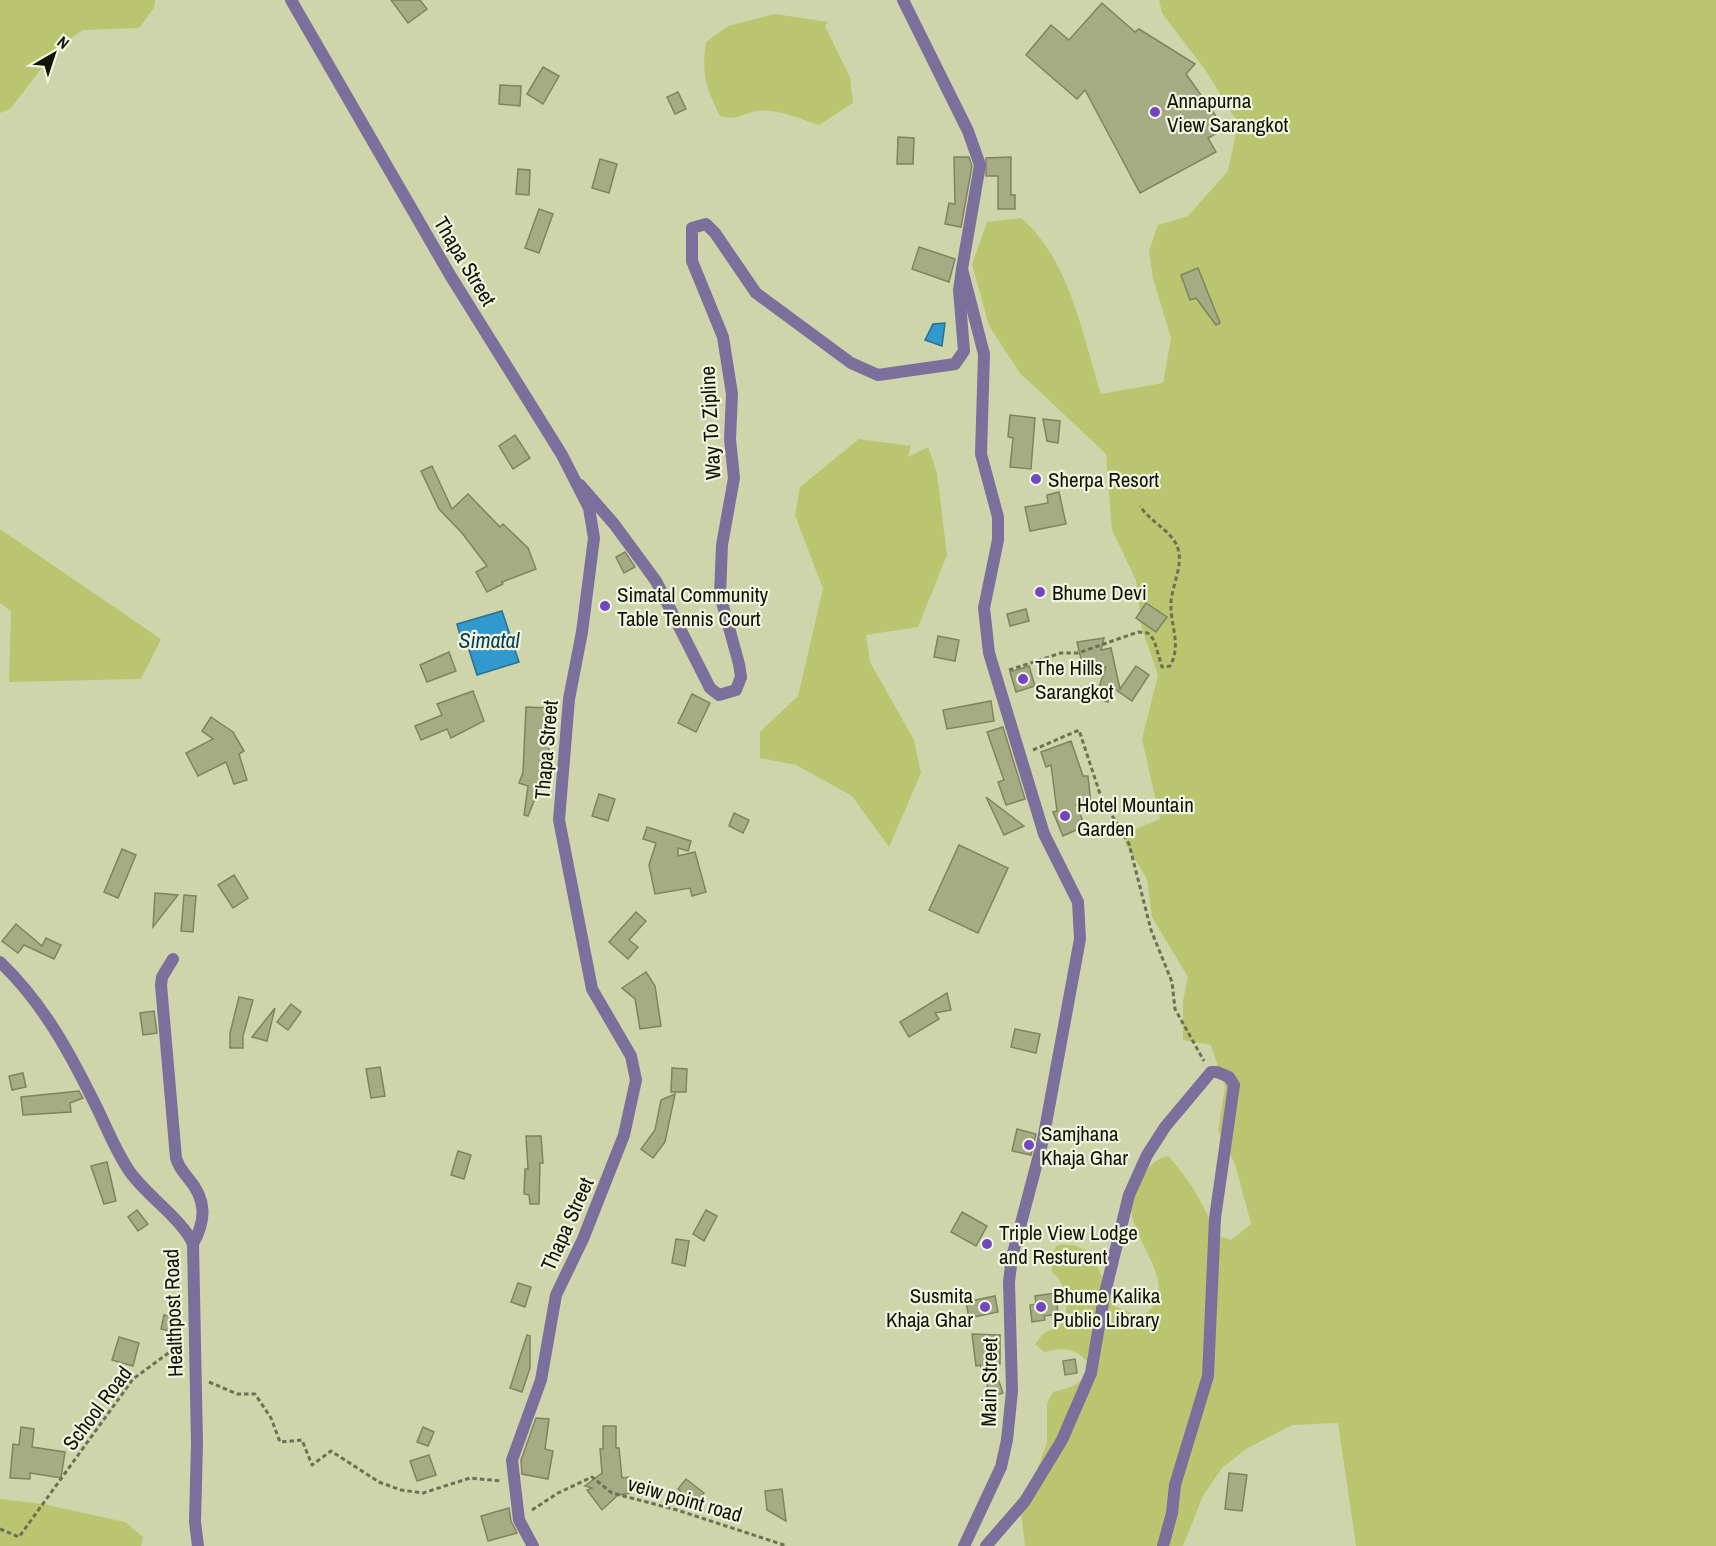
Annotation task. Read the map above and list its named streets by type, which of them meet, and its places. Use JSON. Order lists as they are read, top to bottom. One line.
{"streets":{"street":["Thapa Street","Way To Zipline","Healthpost Road","Main Street"],"path":["School Road","veiw point road"]},"crossings":[["Thapa Street","Way To Zipline"],["Thapa Street","veiw point road"],["Way To Zipline","Main Street"]],"water":["Simatal"],"places":["Annapurna View Sarangkot","Sherpa Resort","Bhume Devi","Simatal Community Table Tennis Court","The Hills Sarangkot","Hotel Mountain Garden","Samjhana Khaja Ghar","Triple View Lodge and Resturent","Susmita Khaja Ghar","Bhume Kalika Public Library"],"north":"top right"}
